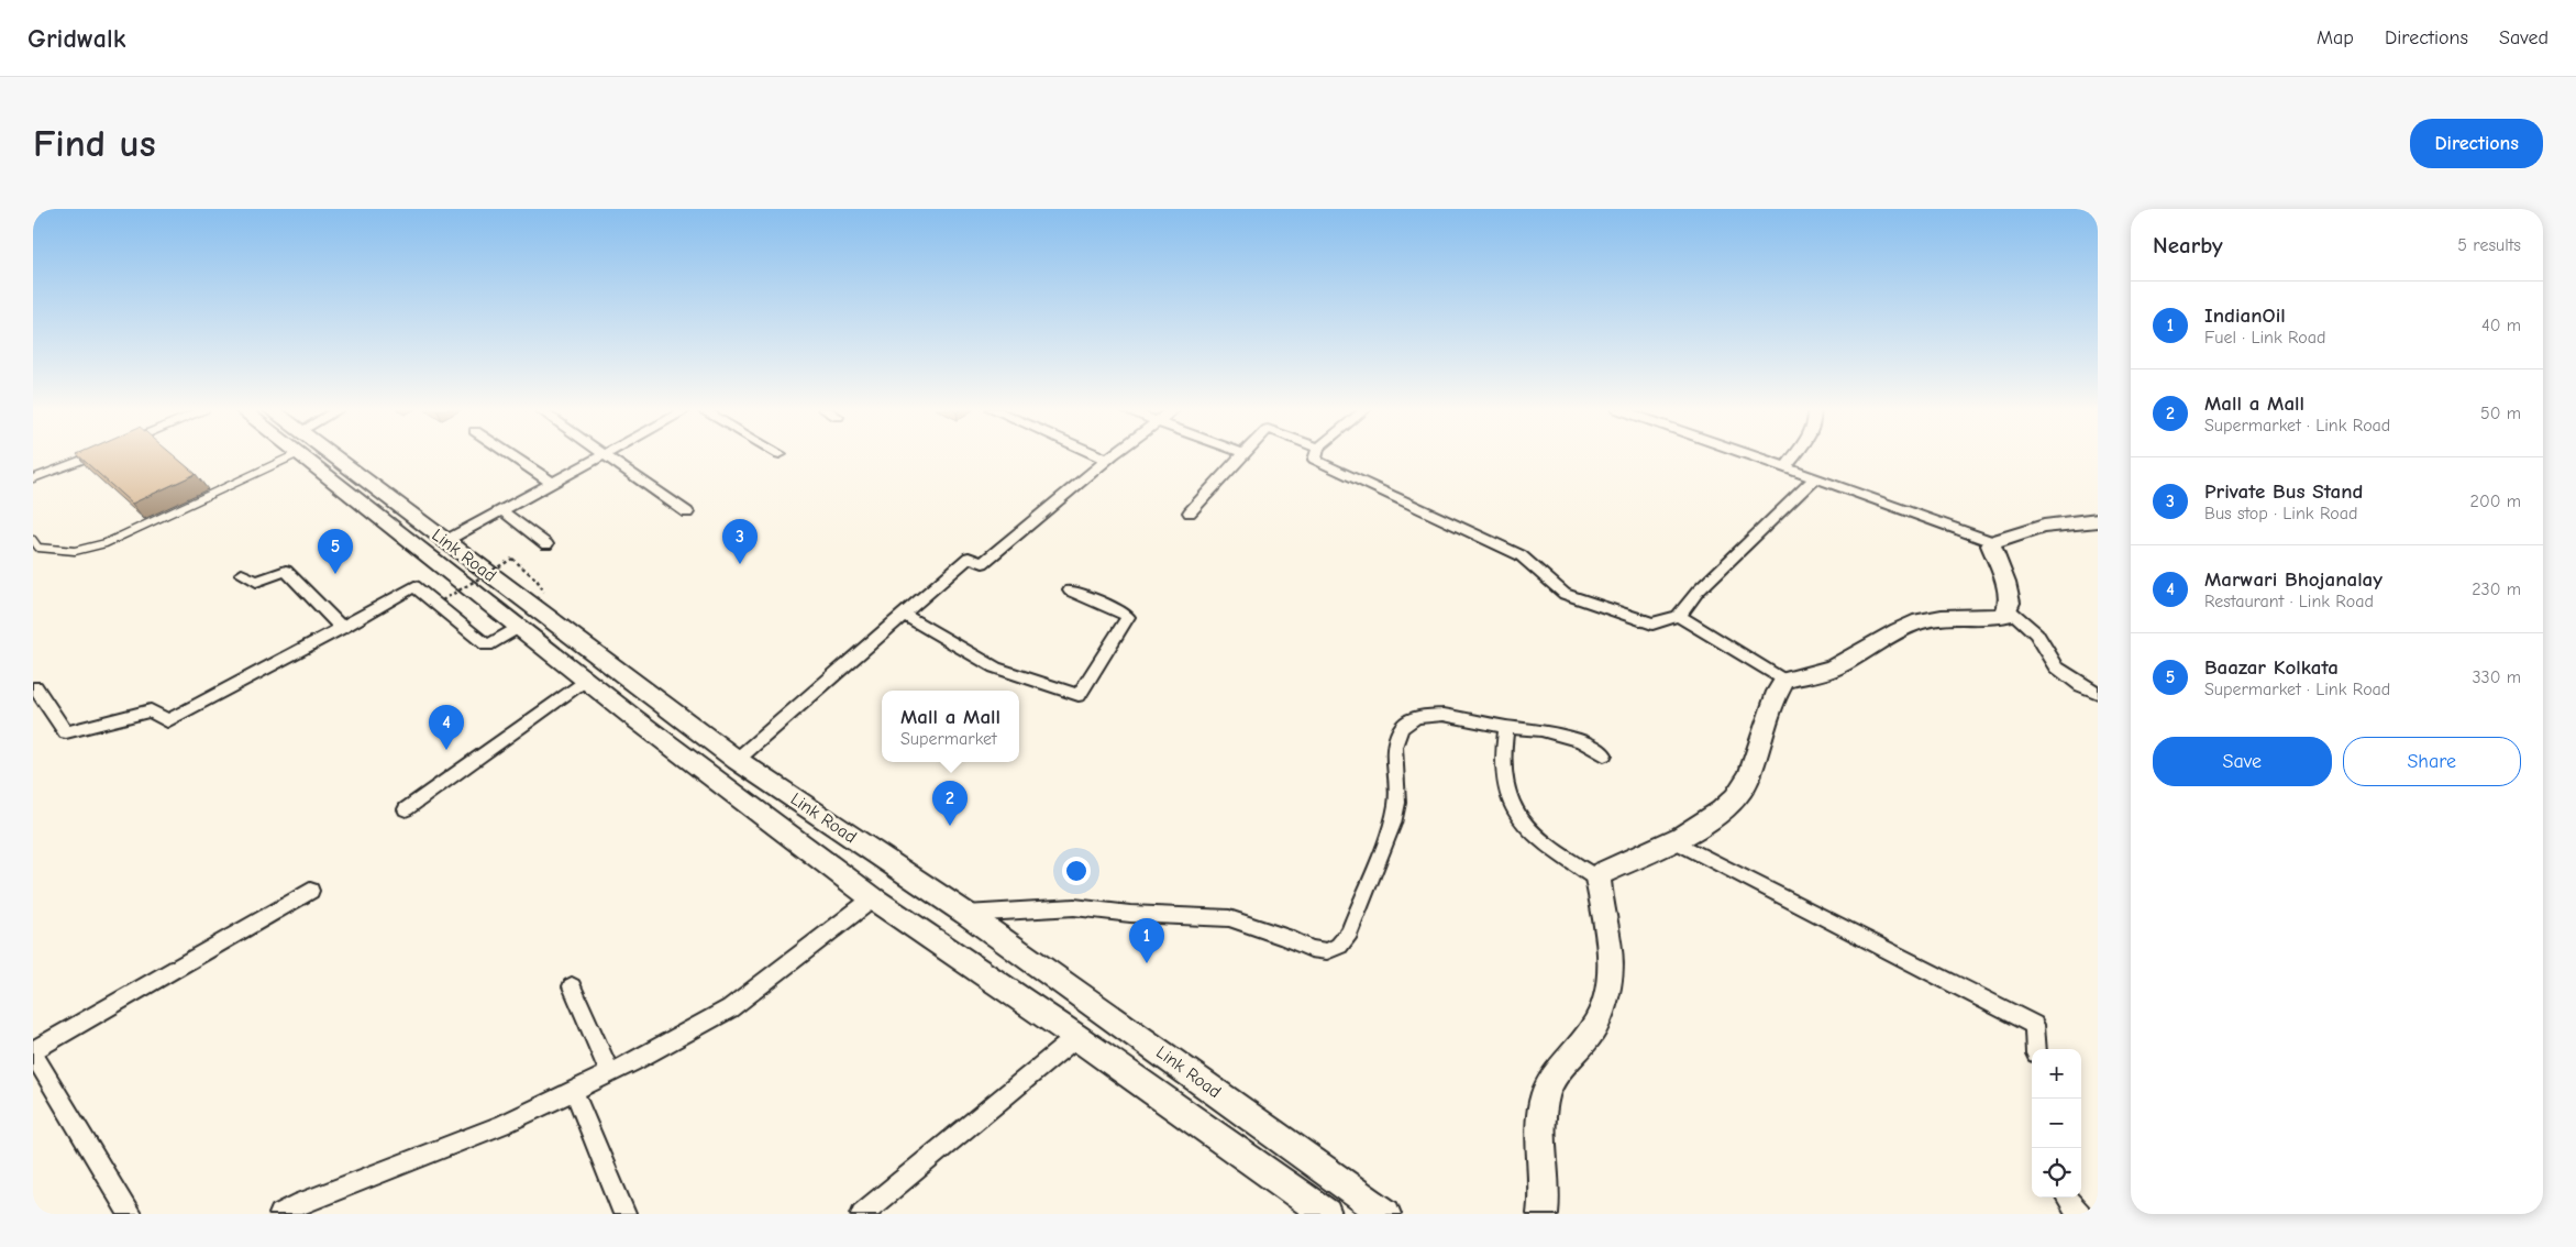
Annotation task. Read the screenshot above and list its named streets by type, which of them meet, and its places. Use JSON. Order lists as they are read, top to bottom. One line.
{"streets":{"main road":["Link Road"]},"page":{"header":"Gridwalk","nav":["Map","Directions","Saved"],"buttons":["Directions",["Save","Share"]],"title":"Find us","heading":["Nearby","5 results"],"list":[{"mark":"1","name":"IndianOil","note":"Fuel · Link Road","value":"40 m"},{"mark":"2","name":"Mall a Mall","note":"Supermarket · Link Road","value":"50 m"},{"mark":"3","name":"Private Bus Stand","note":"Bus stop · Link Road","value":"200 m"},{"mark":"4","name":"Marwari Bhojanalay","note":"Restaurant · Link Road","value":"230 m"},{"mark":"5","name":"Baazar Kolkata","note":"Supermarket · Link Road","value":"330 m"}],"pins":["3","5","4","2","1"],"popup":["Mall a Mall","Supermarket"],"map_buttons":["+","−"]}}
